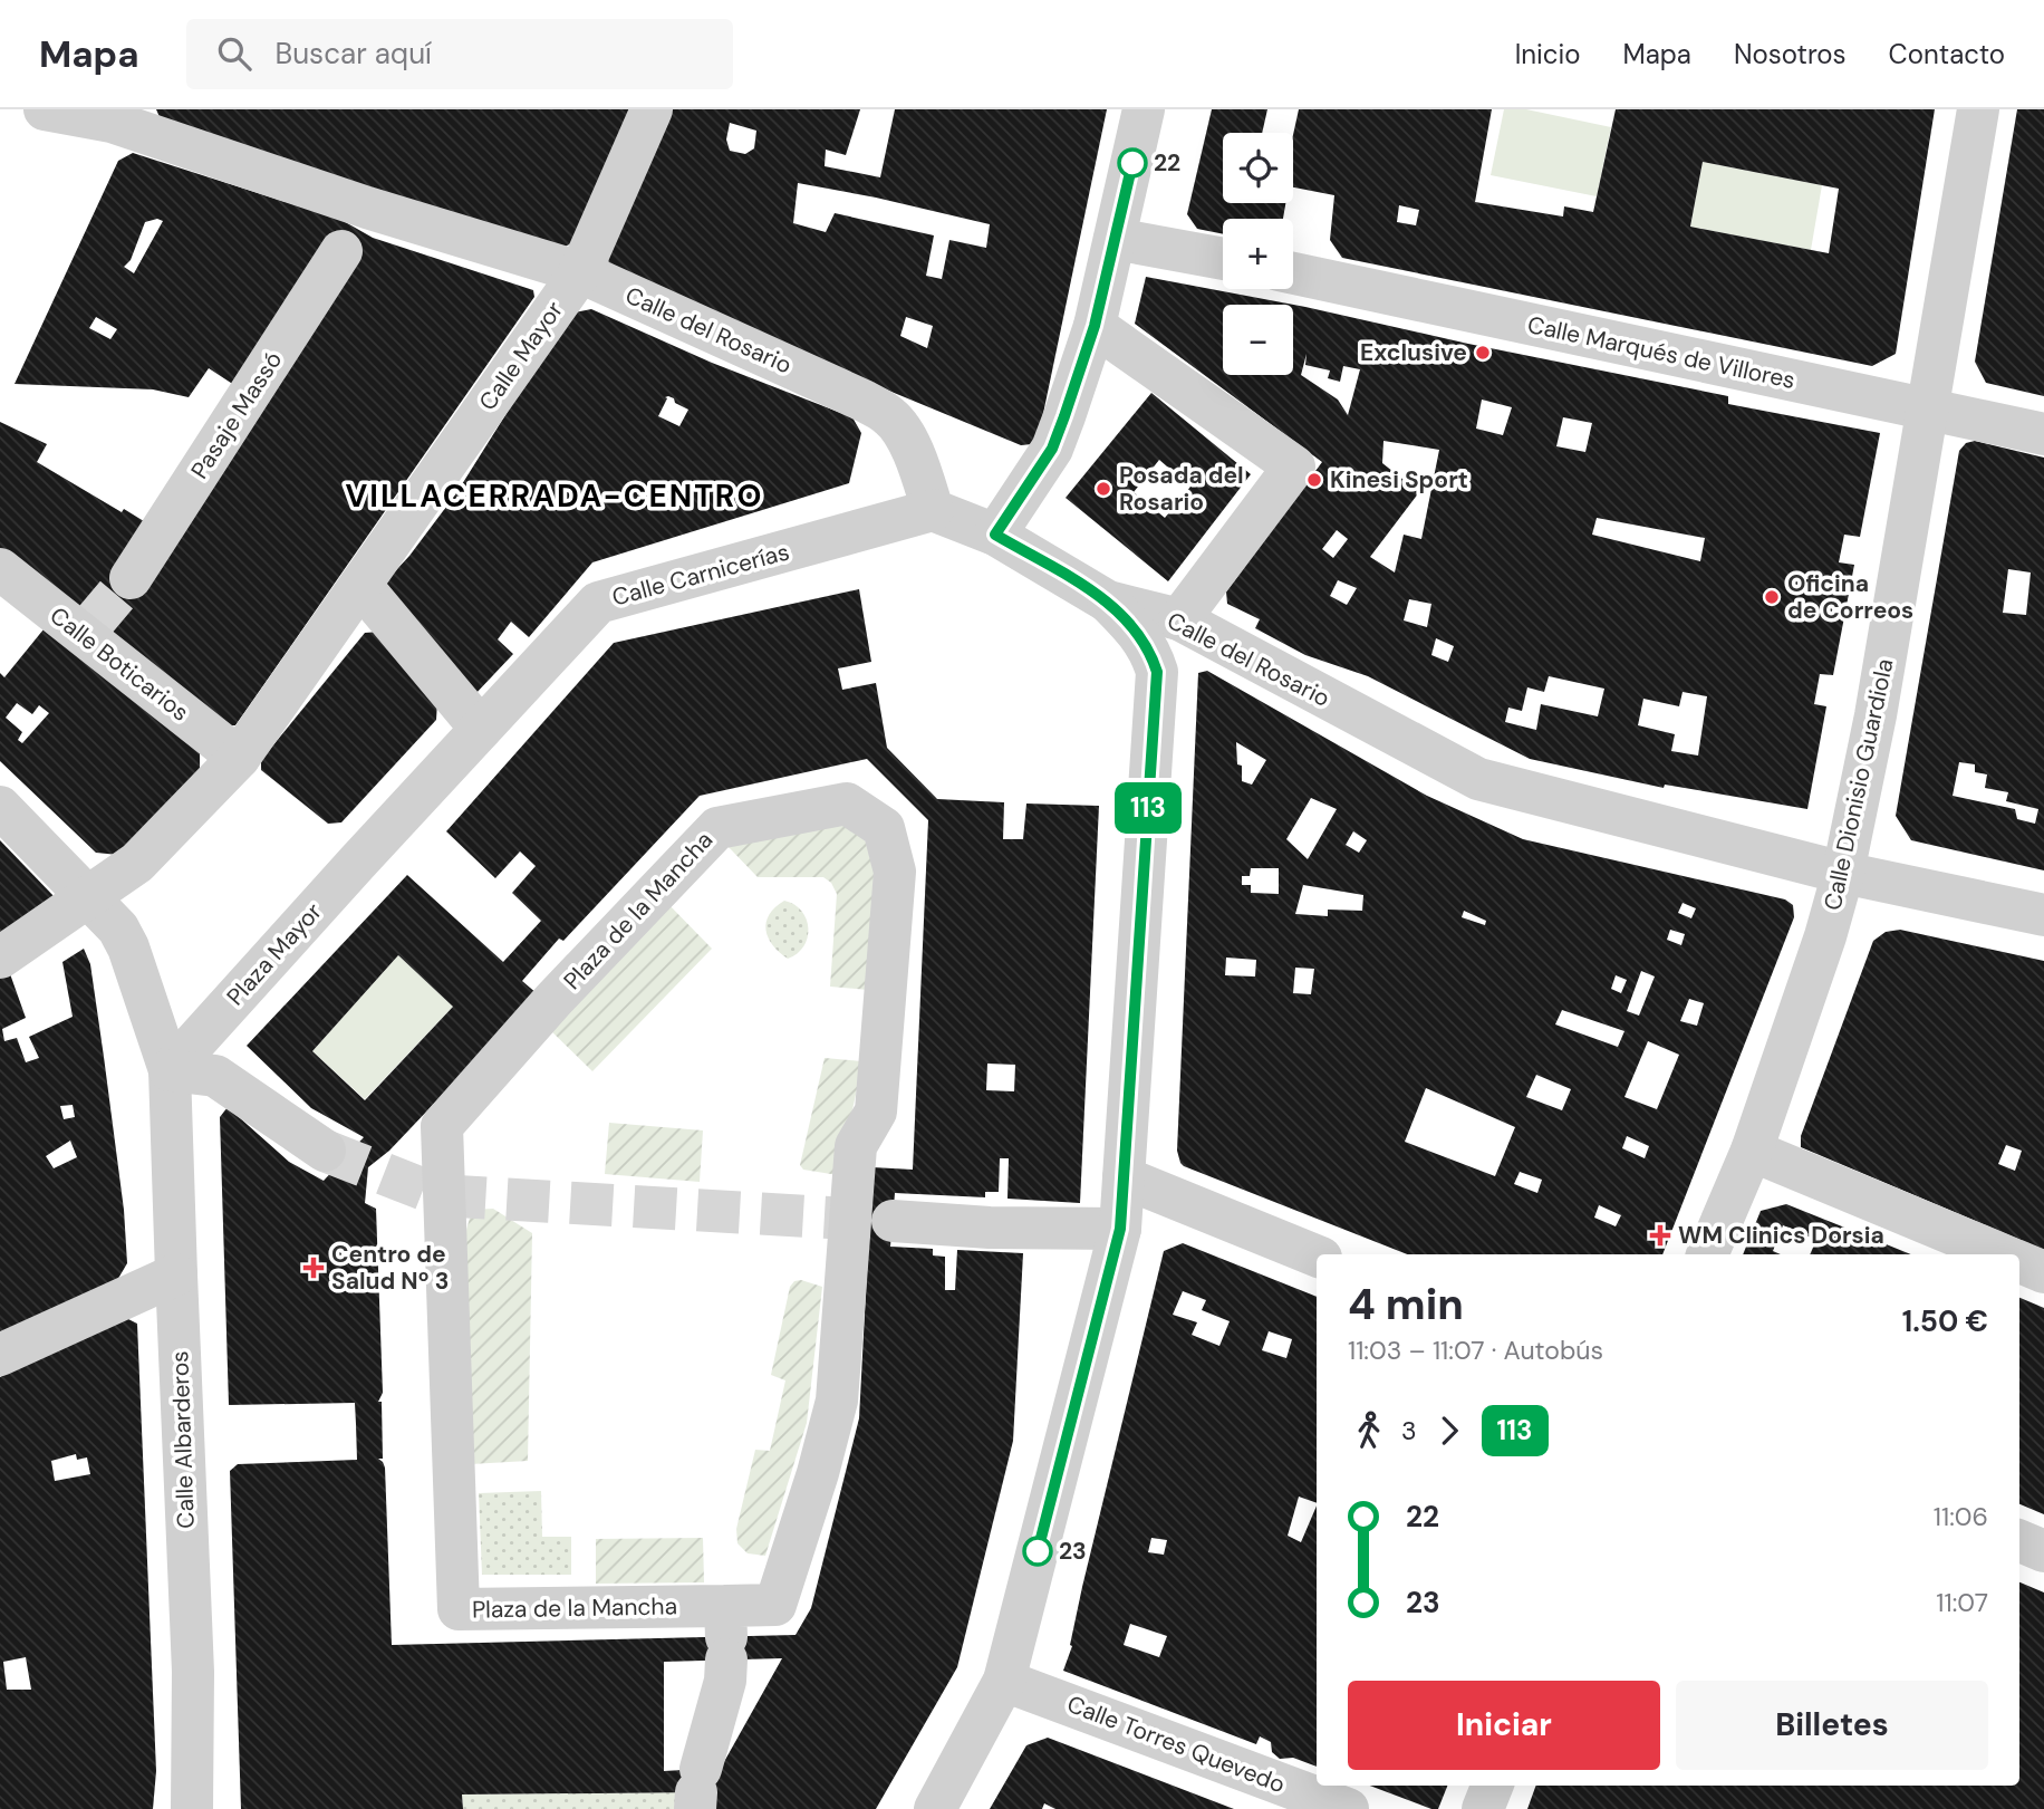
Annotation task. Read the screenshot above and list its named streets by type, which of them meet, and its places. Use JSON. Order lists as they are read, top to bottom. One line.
{"streets":{"street":["Calle del Rosario","Calle Marqués de Villores","Calle Mayor","Pasaje Massó","Calle Carnicerías","Calle Boticarios","Calle Dionisio Guardiola","Plaza de la Mancha","Plaza Mayor","Calle Albarderos","Calle Torres Quevedo"]},"crossings":[["Calle del Rosario","Calle Mayor"],["Calle del Rosario","Pasaje Massó"],["Calle del Rosario","Calle Carnicerías"],["Calle del Rosario","Calle Dionisio Guardiola"],["Calle Marqués de Villores","Calle Dionisio Guardiola"],["Calle Mayor","Calle Boticarios"],["Calle Mayor","Calle Albarderos"],["Calle Carnicerías","Plaza Mayor"],["Plaza Mayor","Calle Albarderos"]],"districts":["VILLACERRADA-CENTRO"],"places":{"other":["22","Exclusive","Kinesi Sport","Posada del Rosario","Oficina de Correos","23"],"health":["WM Clinics Dorsia","Centro de Salud Nº 3"]},"lines":["bus line 113"],"page":{"header":"Mapa","search":"Buscar aquí","nav":["Inicio","Mapa","Nosotros","Contacto"],"on_map":"113","map_buttons":["+","−"],"heading":["4 min","11:03 – 11:07 · Autobús","1.50 €"],"legs":["3","113"],"list":[{"name":"22","value":"11:06"},{"name":"23","value":"11:07"}],"buttons":["Iniciar","Billetes"]}}
